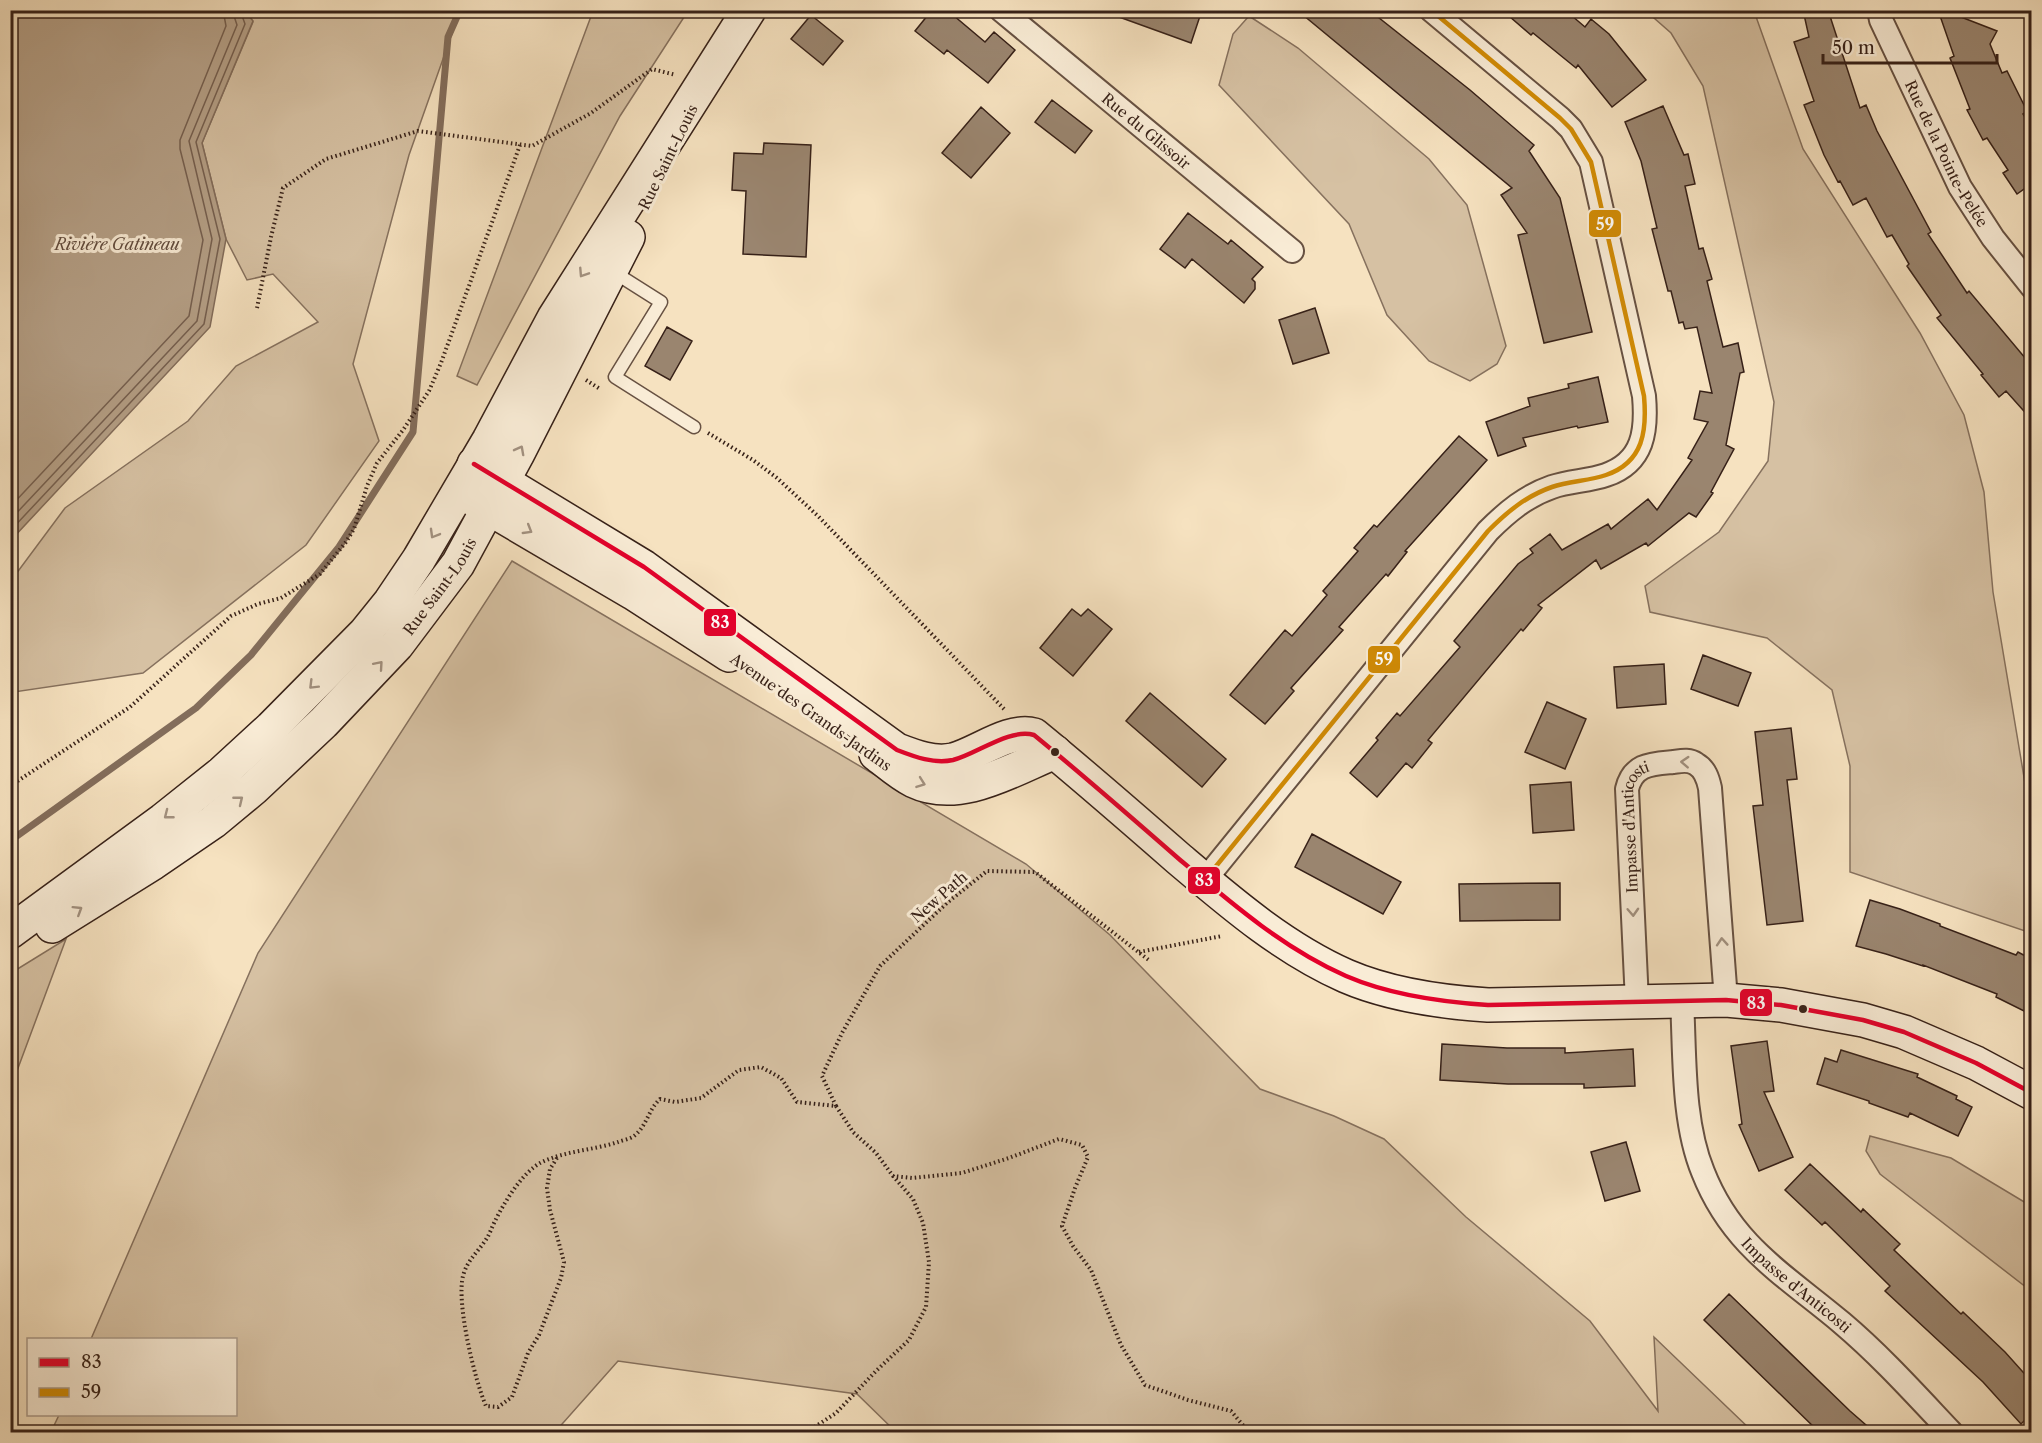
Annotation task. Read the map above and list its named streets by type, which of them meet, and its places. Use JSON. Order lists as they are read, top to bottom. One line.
{"streets":{"main road":["Rue Saint-Louis","Avenue des Grands-Jardins"],"street":["Rue du Glissoir","Rue de la Pointe-Pelée","Impasse d'Anticosti"],"path":["New Path"]},"crossings":[["Rue Saint-Louis","Avenue des Grands-Jardins"],["Avenue des Grands-Jardins","Impasse d'Anticosti"]],"water":["Rivière Gatineau"],"lines":["transit line 59","transit line 83"],"legend":["83","59"],"scale_bar":"50 m"}
